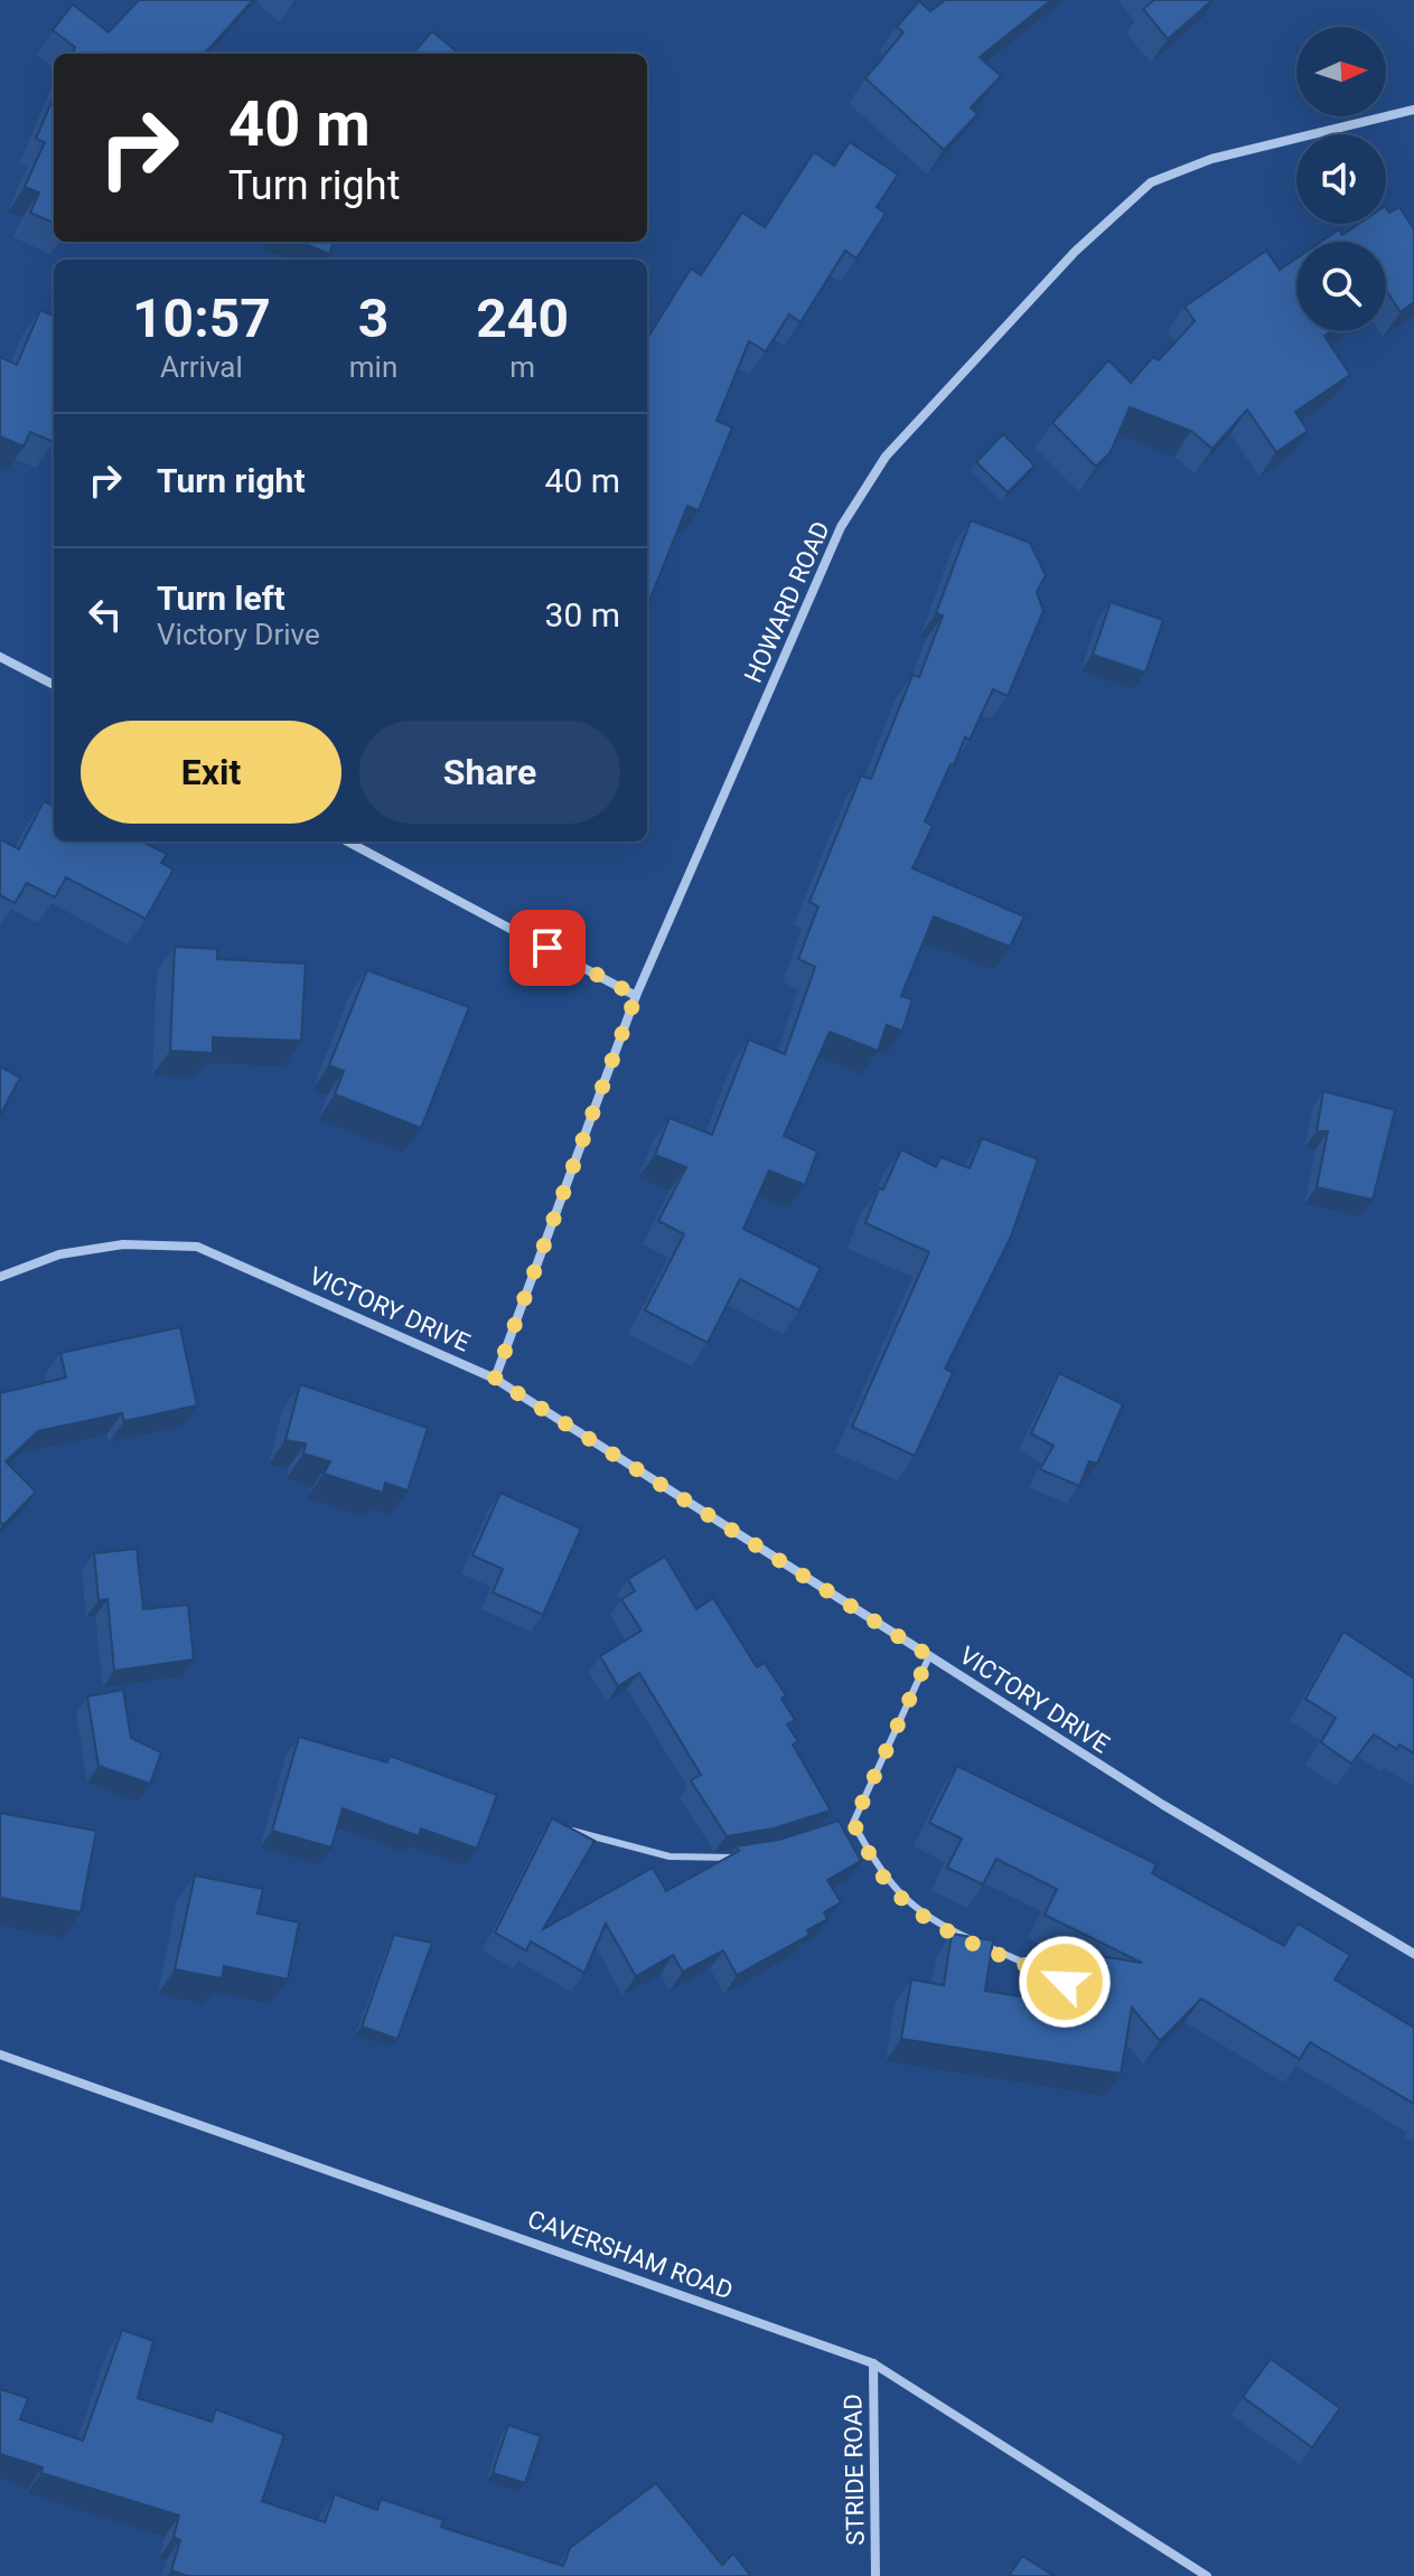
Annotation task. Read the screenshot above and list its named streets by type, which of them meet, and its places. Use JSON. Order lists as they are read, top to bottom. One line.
{"streets":{"street":["HOWARD ROAD","VICTORY DRIVE","CAVERSHAM ROAD","STRIDE ROAD"]},"crossings":[["HOWARD ROAD","VICTORY DRIVE"],["CAVERSHAM ROAD","STRIDE ROAD"]],"north":"right","page":{"turn":["40 m","Turn right"],"eta":["10:57","Arrival","3","min","240","m"],"list":[{"name":"Turn right","value":"40 m"},{"name":"Turn left","note":"Victory Drive","value":"30 m"}],"buttons":["Exit","Share"]}}
